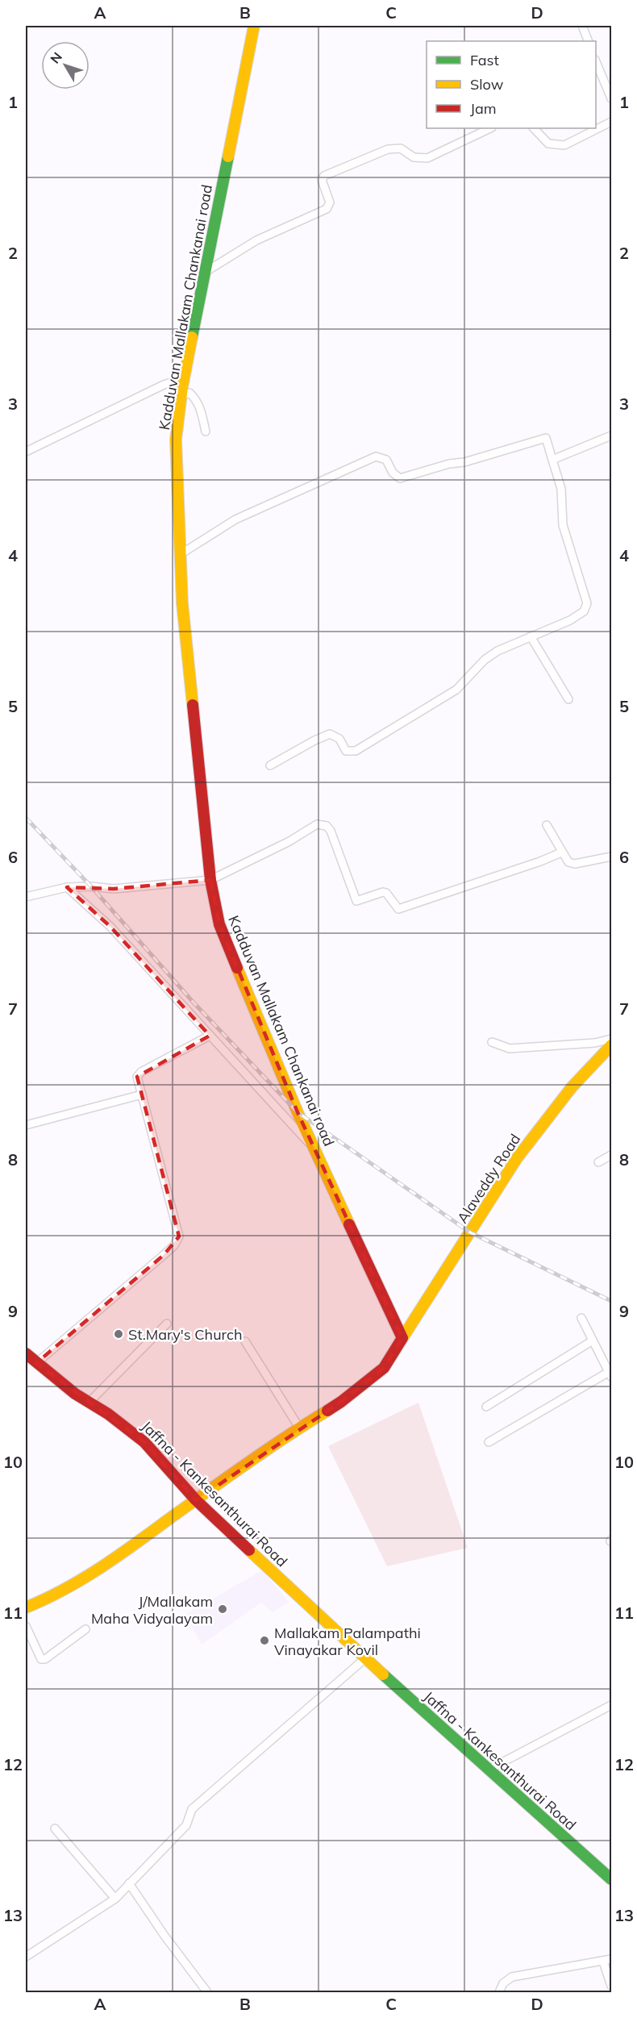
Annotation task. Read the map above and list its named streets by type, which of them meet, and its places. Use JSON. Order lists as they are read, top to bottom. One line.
{"streets":{"main road":["Kadduvan Mallakam Chankanai road","Alaveddy Road","Jaffna - Kankesanthurai Road"]},"crossings":[["Kadduvan Mallakam Chankanai road","Alaveddy Road"]],"places":["St.Mary's Church","J/Mallakam Maha Vidyalayam","Mallakam Palampathi Vinayakar Kovil"],"legend":["Fast","Slow","Jam"],"north":"top left","grid":{"columns":["A","B","C","D"],"rows":["1","2","3","4","5","6","7","8","9","10","11","12","13"]}}
